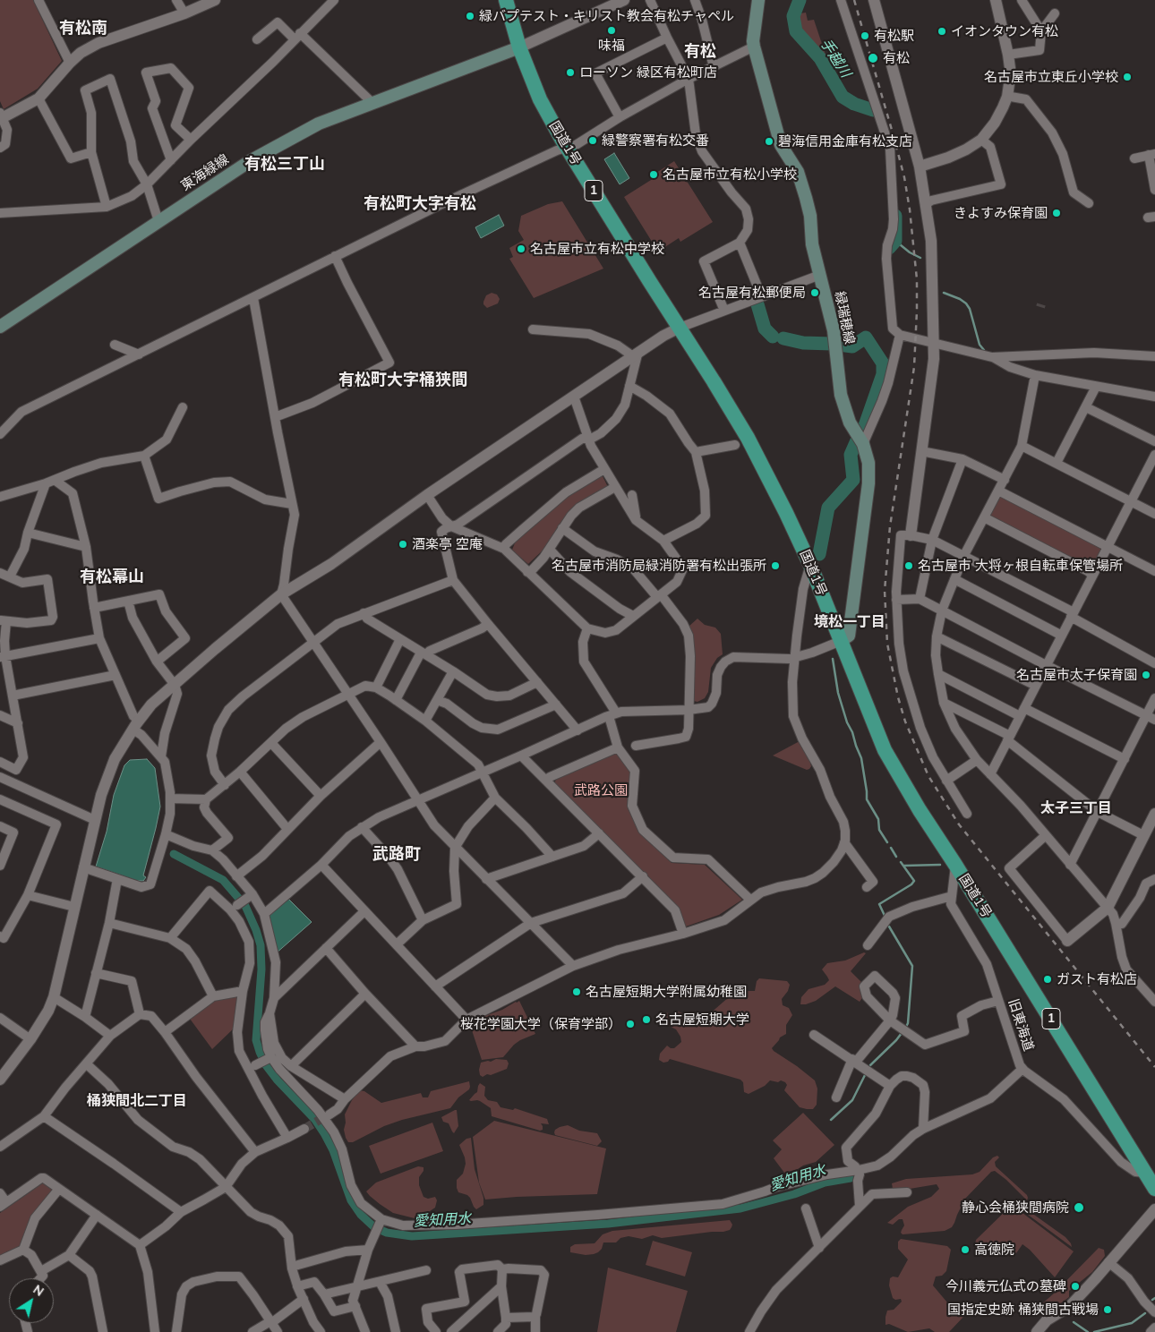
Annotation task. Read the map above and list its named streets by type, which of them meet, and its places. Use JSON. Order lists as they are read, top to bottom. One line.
{"streets":{"highway":["国道1号","1"],"main road":["東海緑線","緑瑞穂線"],"street":["旧東海道"]},"crossings":[["国道1号","東海緑線"],["国道1号","緑瑞穂線"],["国道1号","旧東海道"]],"districts":["有松南","有松","有松三丁山","有松町大字有松","有松町大字桶狭間","有松幕山","境松一丁目","太子三丁目","武路町","桶狭間北二丁目"],"water":["手越川","愛知用水"],"parks":["武路公園"],"places":["緑バプテスト・キリスト教会有松チャペル","味福","イオンタウン有松","有松駅","有松","ローソン 緑区有松町店","名古屋市立東丘小学校","緑警察署有松交番","碧海信用金庫有松支店","名古屋市立有松小学校","きよすみ保育園","名古屋市立有松中学校","名古屋有松郵便局","酒楽亭 空庵","名古屋市消防局緑消防署有松出張所","名古屋市 大将ヶ根自転車保管場所","名古屋市太子保育園","ガスト有松店","名古屋短期大学附属幼稚園","名古屋短期大学","桜花学園大学（保育学部）","静心会桶狭間病院","高徳院","今川義元仏式の墓碑","国指定史跡 桶狭間古戦場"],"north":"top right"}
